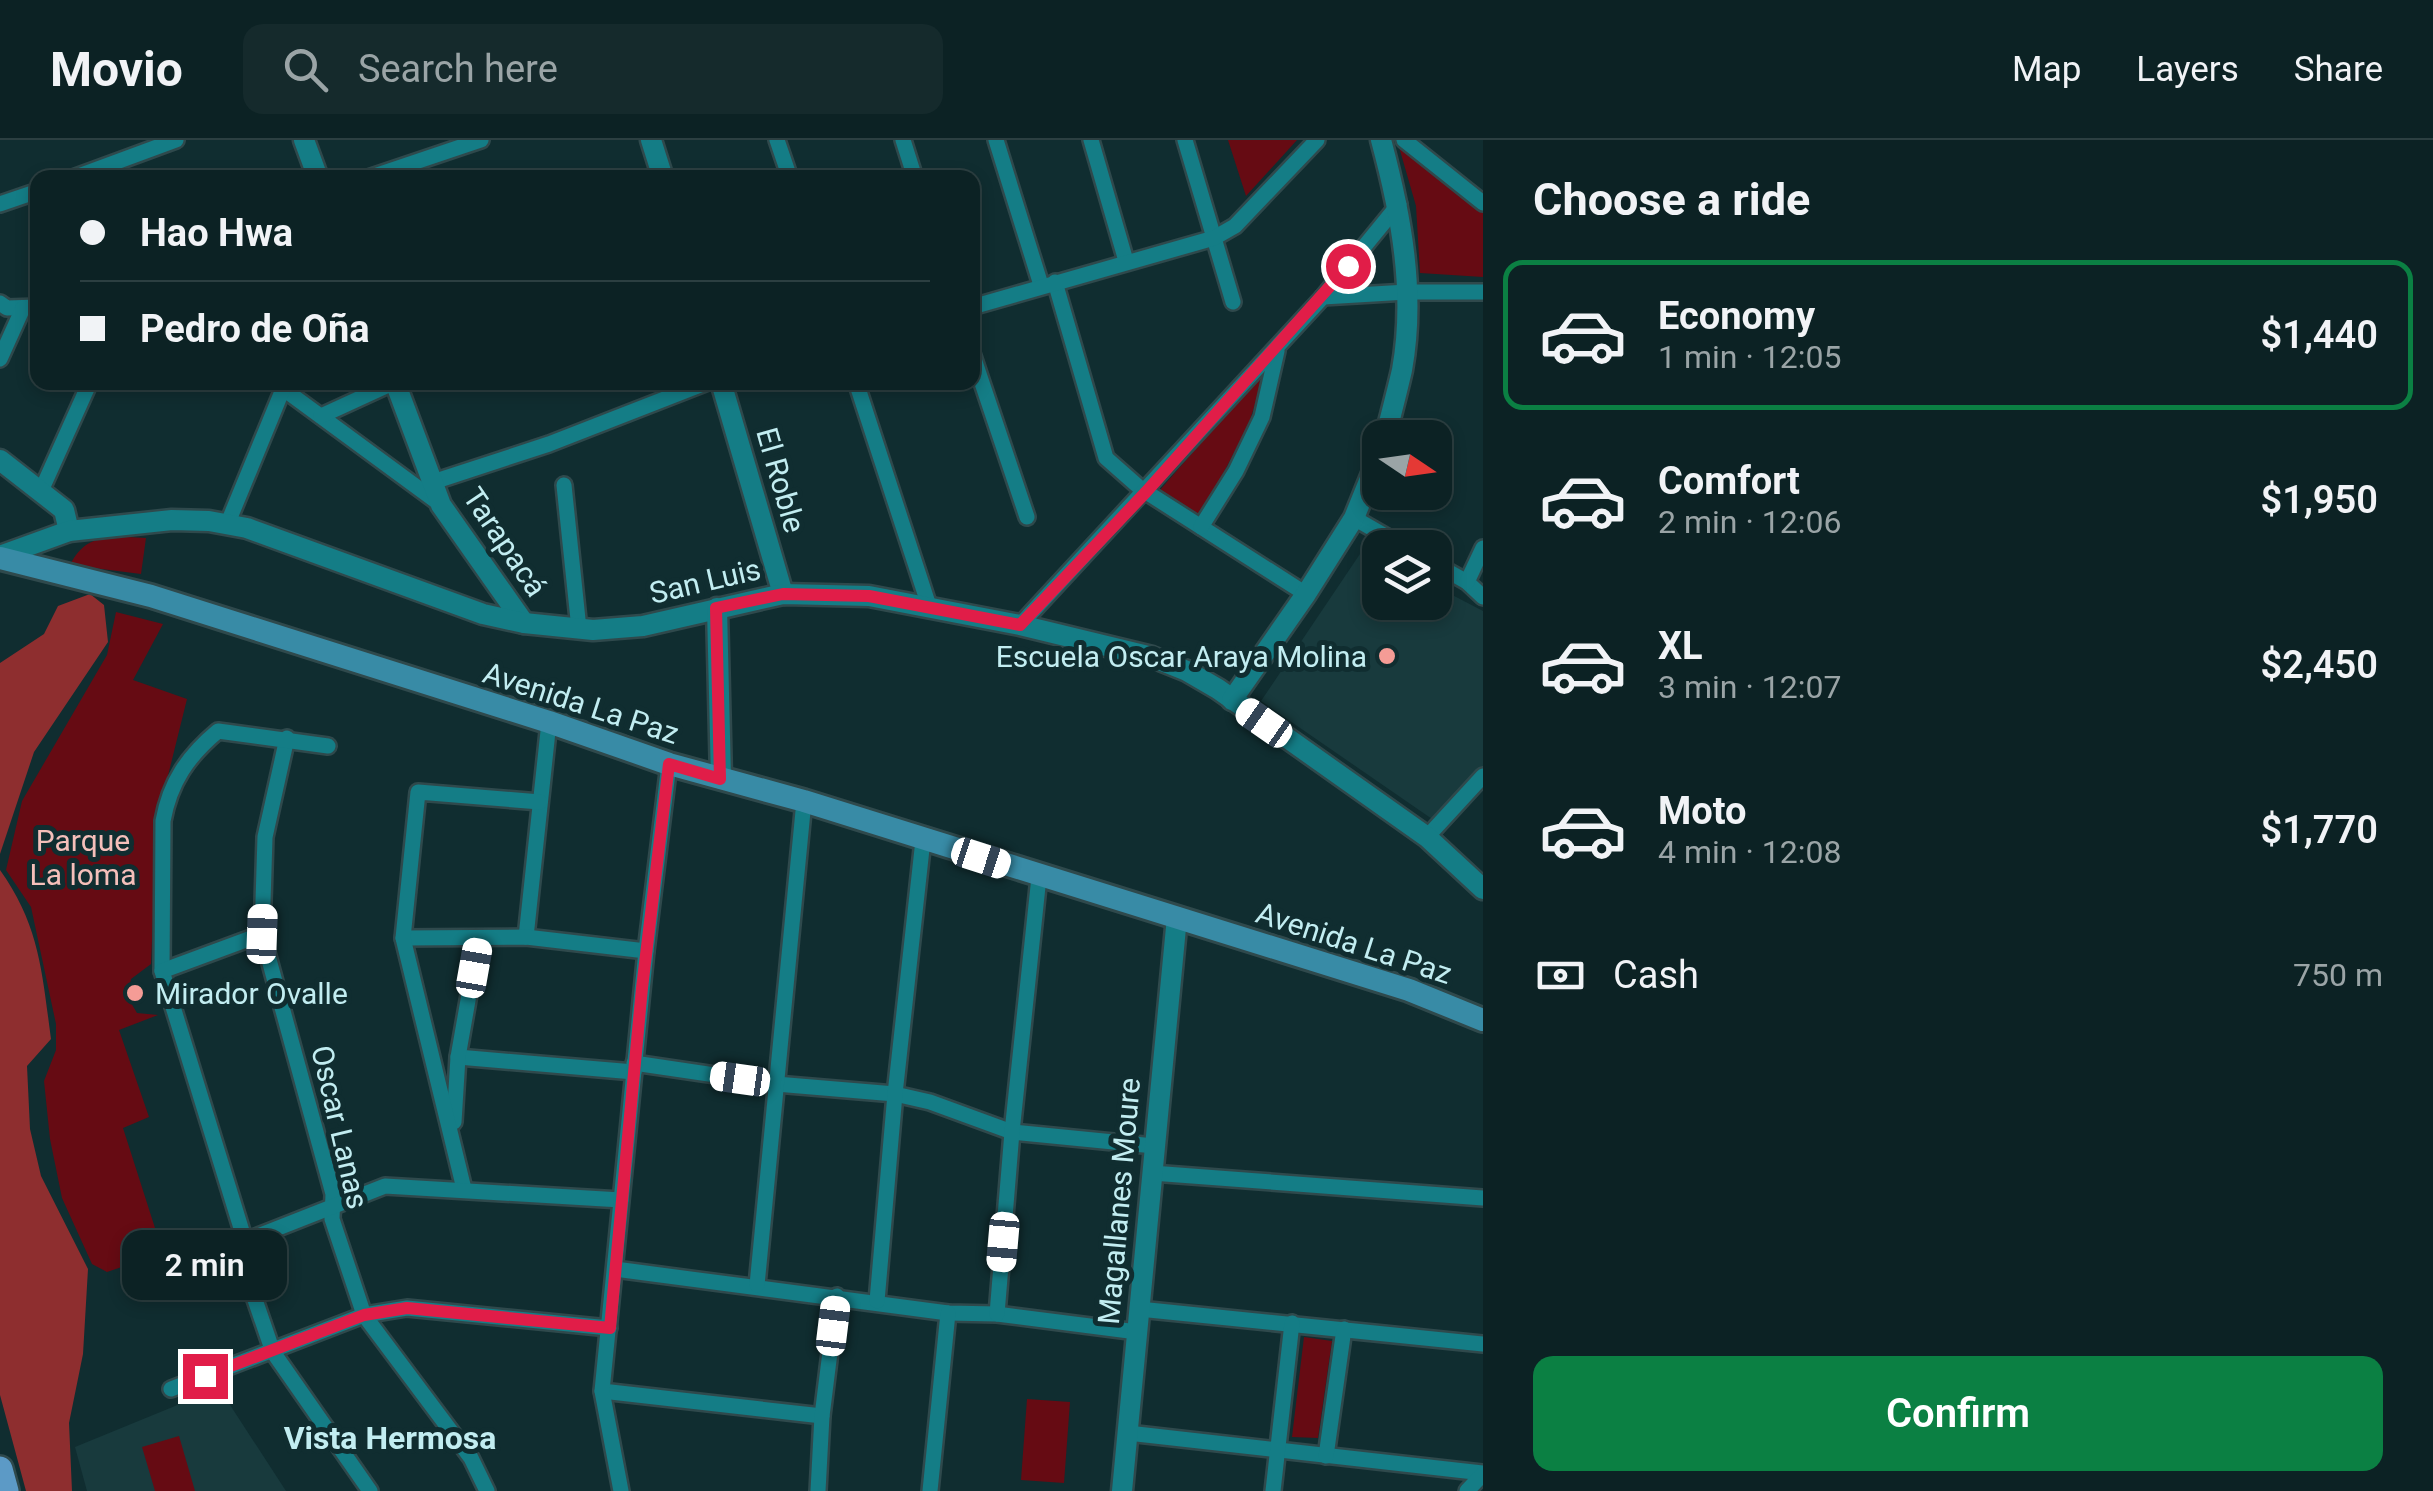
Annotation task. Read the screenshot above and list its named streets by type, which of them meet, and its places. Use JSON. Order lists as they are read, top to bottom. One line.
{"streets":{"main road":["Avenida La Paz"],"street":["El Roble","Tarapacá","San Luis","Oscar Lanas","Magallanes Moure"]},"crossings":[["El Roble","San Luis"],["Tarapacá","San Luis"],["San Luis","Avenida La Paz"],["Avenida La Paz","Magallanes Moure"]],"districts":["Vista Hermosa"],"parks":["Parque La loma"],"places":["Escuela Oscar Araya Molina","Mirador Ovalle"],"north":"right","page":{"header":"Movio","search":"Search here","nav":["Map","Layers","Share"],"heading":"Choose a ride","banner":["Hao Hwa","Pedro de Oña"],"list":[{"name":"Economy","note":"1 min · 12:05","value":"$1,440"},{"name":"Comfort","note":"2 min · 12:06","value":"$1,950"},{"name":"XL","note":"3 min · 12:07","value":"$2,450"},{"name":"Moto","note":"4 min · 12:08","value":"$1,770"}],"pay":["Cash","750 m"],"bubble":"2 min","buttons":"Confirm"}}
